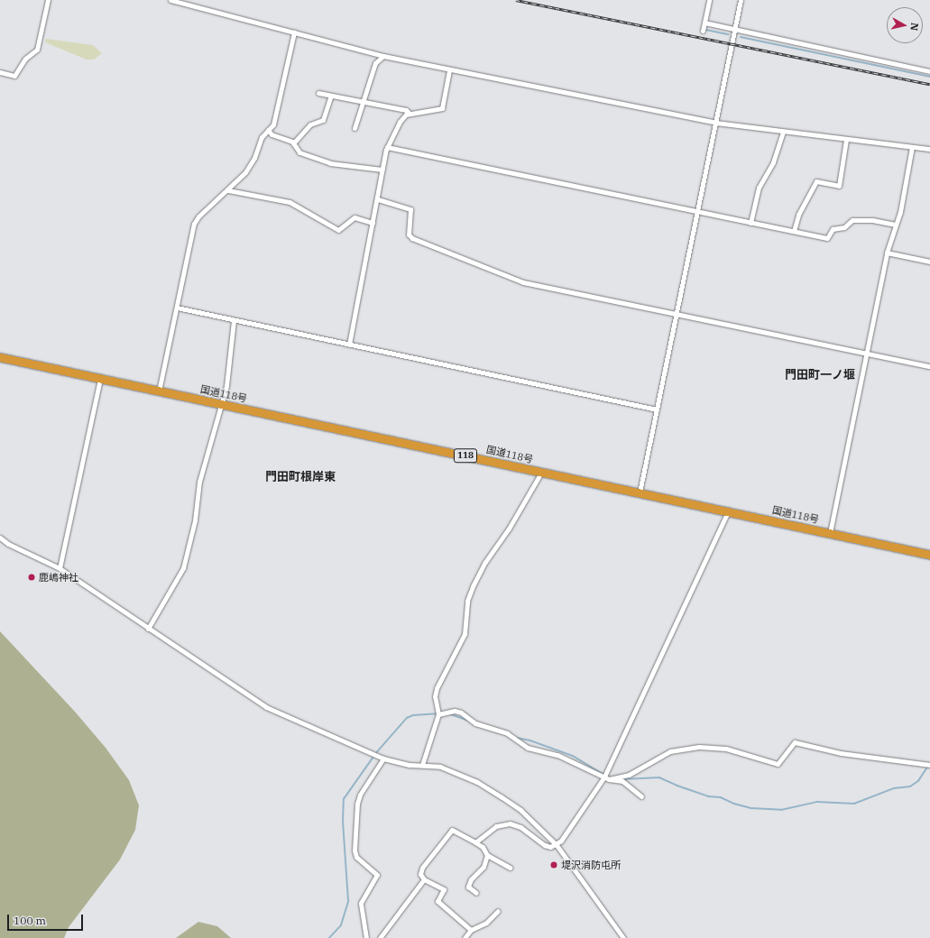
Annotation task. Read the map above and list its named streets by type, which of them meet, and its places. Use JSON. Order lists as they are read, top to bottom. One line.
{"streets":{"highway":["国道118号","118"]},"districts":["門田町一ノ堰","門田町根岸東"],"places":["鹿嶋神社","堤沢消防屯所"],"scale_bar":"100 m","north":"right"}
